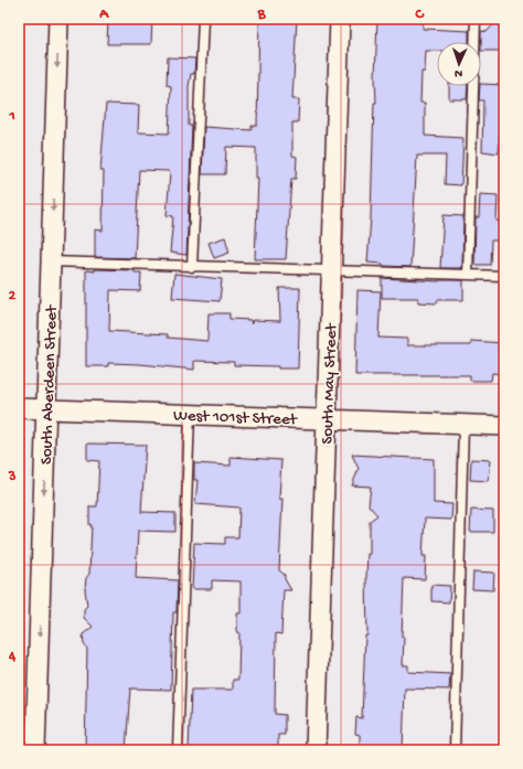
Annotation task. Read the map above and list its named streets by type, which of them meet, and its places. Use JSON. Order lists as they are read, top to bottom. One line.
{"streets":{"street":["South May Street","South Aberdeen Street","West 101st Street"]},"crossings":[["South May Street","West 101st Street"],["South Aberdeen Street","West 101st Street"]],"one_way":["South Aberdeen Street"],"north":"bottom","grid":{"columns":["A","B","C"],"rows":["1","2","3","4"]}}
